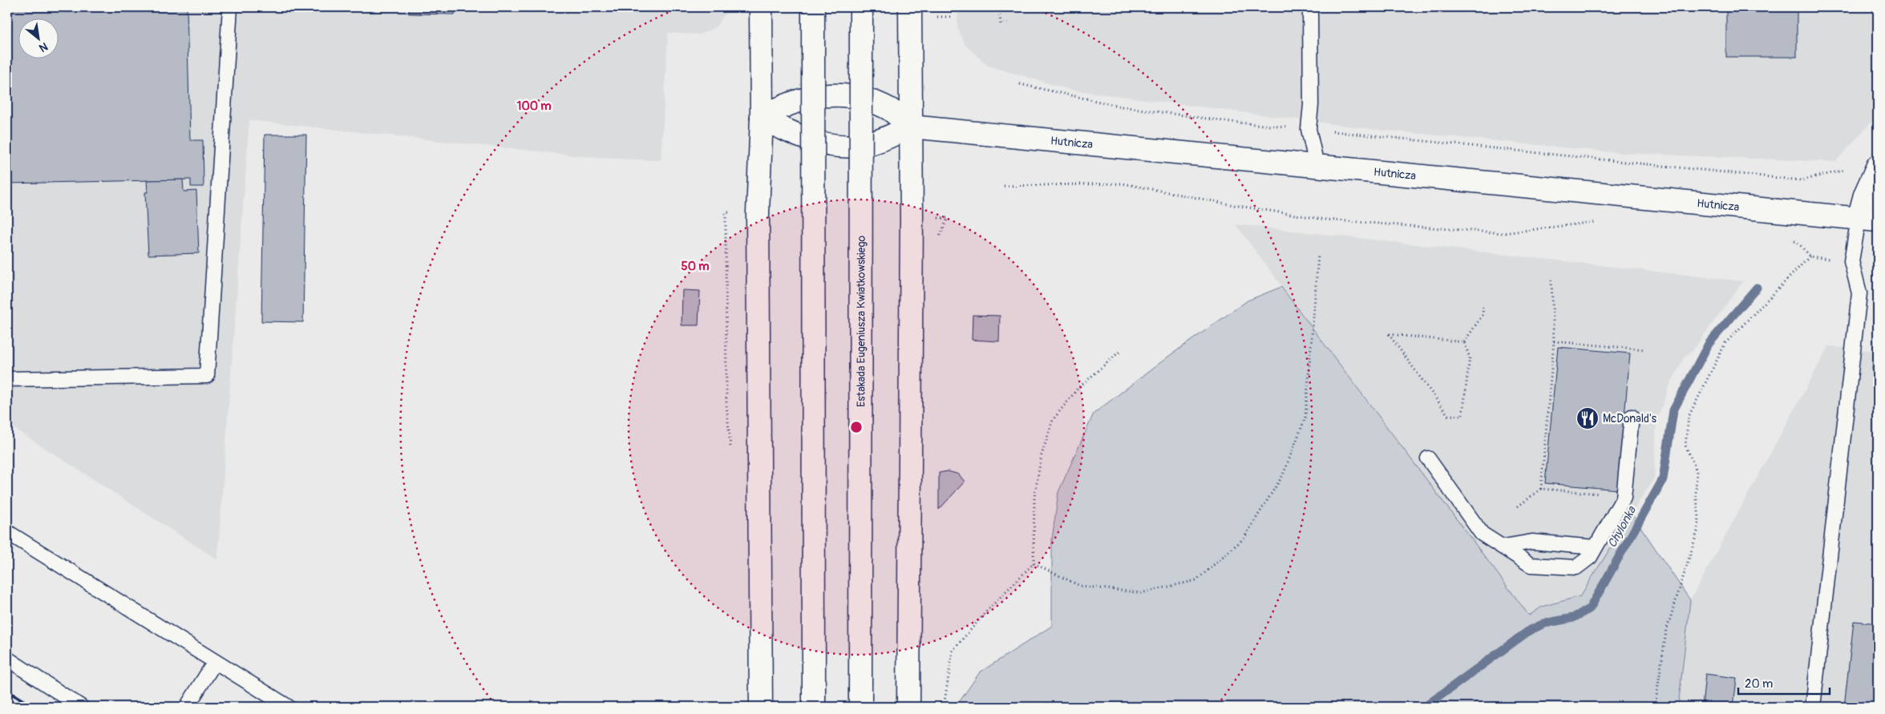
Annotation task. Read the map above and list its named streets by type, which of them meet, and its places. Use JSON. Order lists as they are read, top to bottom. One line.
{"streets":{"main road":["Hutnicza","Estakada Eugeniusza Kwiatkowskiego"]},"water":["Chylonka"],"places":{"restaurant":["McDonald's"]},"scale_bar":"20 m","north":"bottom right","rings":["100 m","50 m"]}
